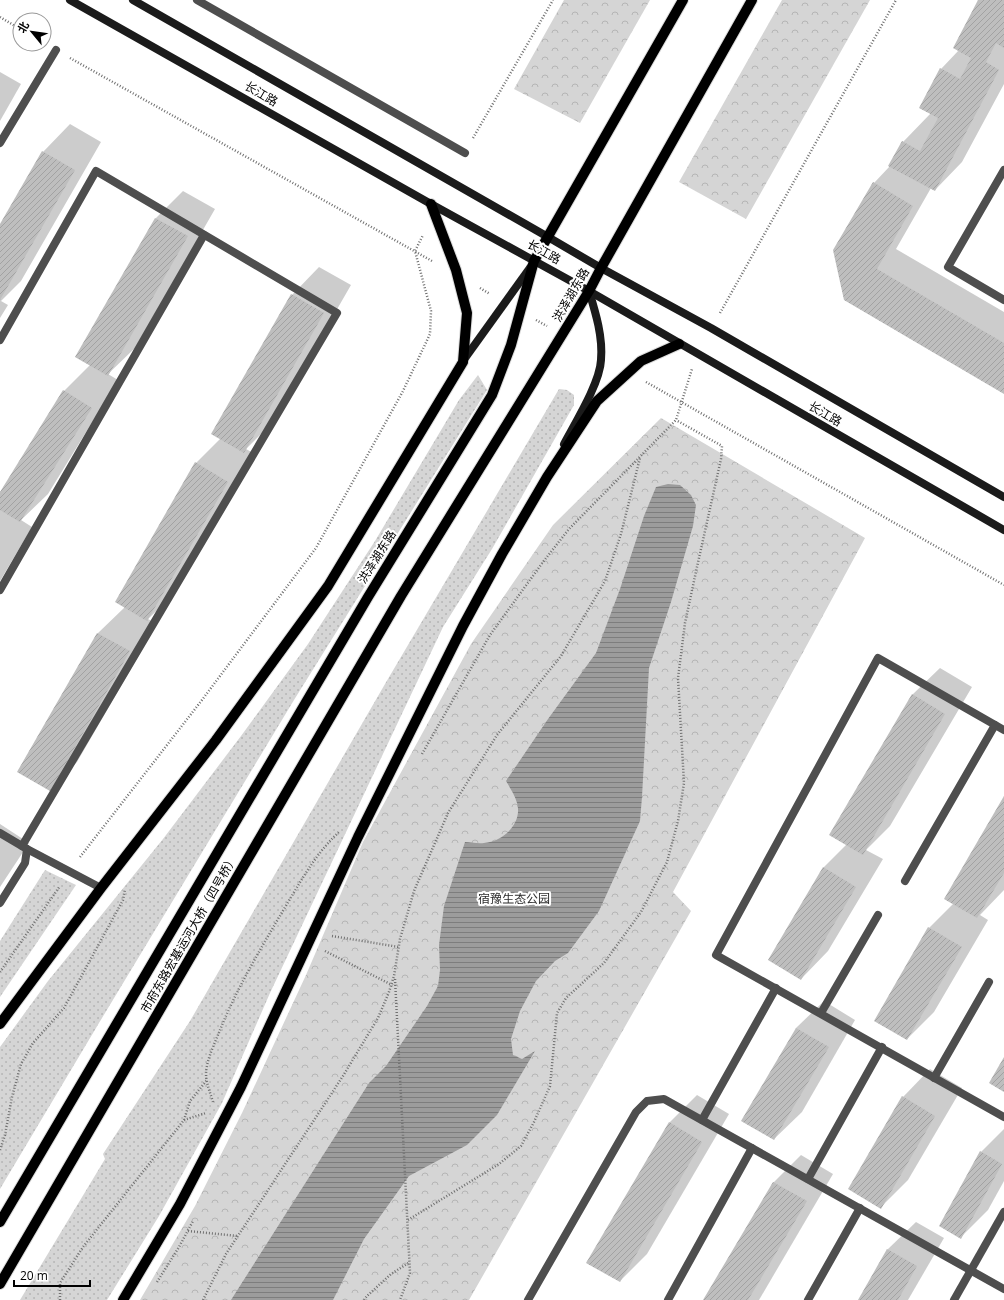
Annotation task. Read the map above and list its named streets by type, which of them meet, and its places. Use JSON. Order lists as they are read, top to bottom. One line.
{"streets":{"main road":["洪泽湖东路","市府东路宏基运河大桥（四号桥）"],"street":["长江路"]},"crossings":[["长江路","洪泽湖东路"],["洪泽湖东路","市府东路宏基运河大桥（四号桥）"]],"parks":["宿豫生态公园"],"scale_bar":"20 m","north":"top left"}
